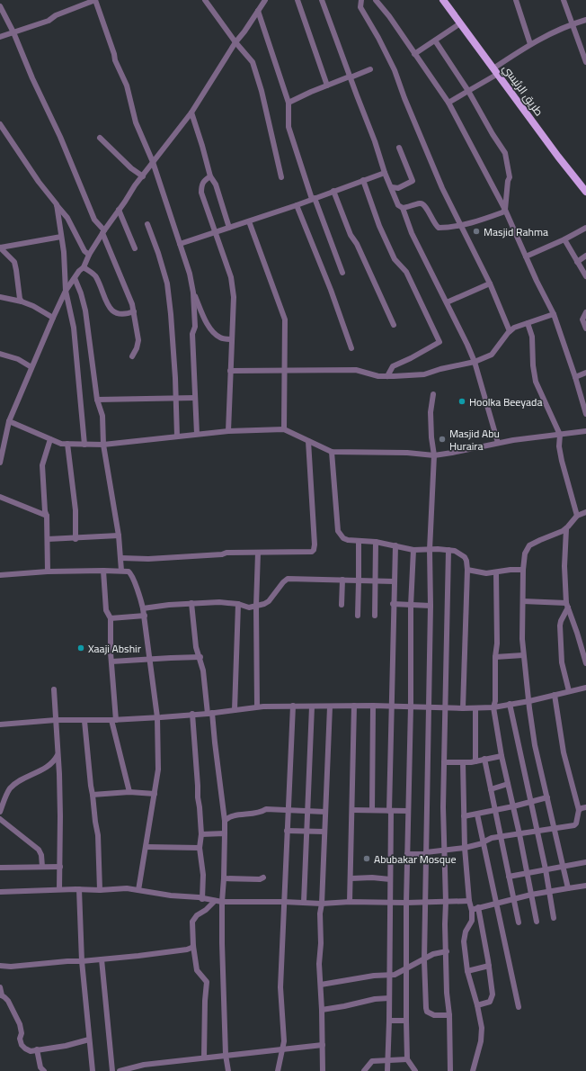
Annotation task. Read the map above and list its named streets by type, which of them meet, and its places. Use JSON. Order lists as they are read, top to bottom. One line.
{"streets":{"main road":["طريق الرئيسي"]},"places":["Masjid Rahma","Hoolka Beeyada","Masjid Abu Huraira","Xaaji Abshir","Abubakar Mosque"]}
